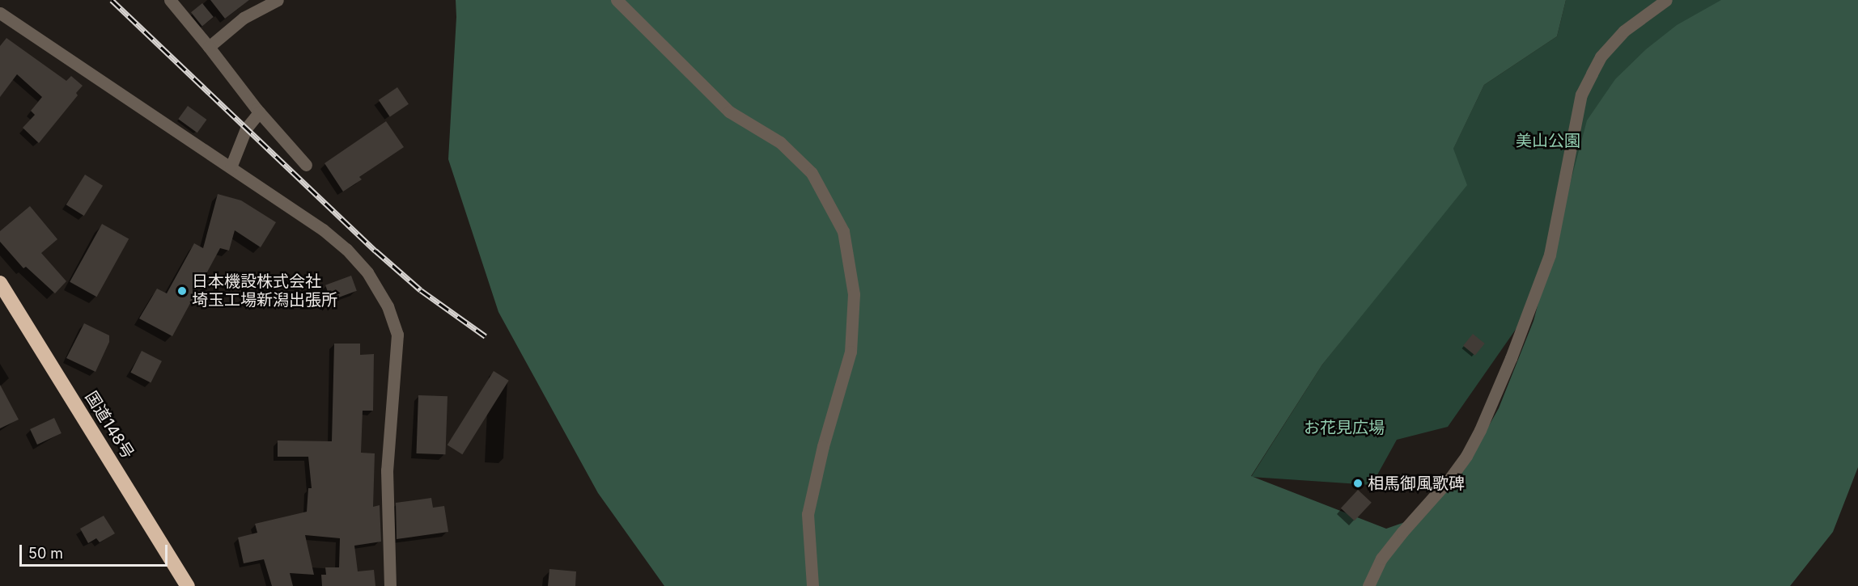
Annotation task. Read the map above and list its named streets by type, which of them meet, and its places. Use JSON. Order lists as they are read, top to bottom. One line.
{"streets":{"highway":["国道148号"]},"parks":["美山公園","お花見広場"],"places":["日本機設株式会社 埼玉工場新潟出張所","相馬御風歌碑"],"scale_bar":"50 m"}
